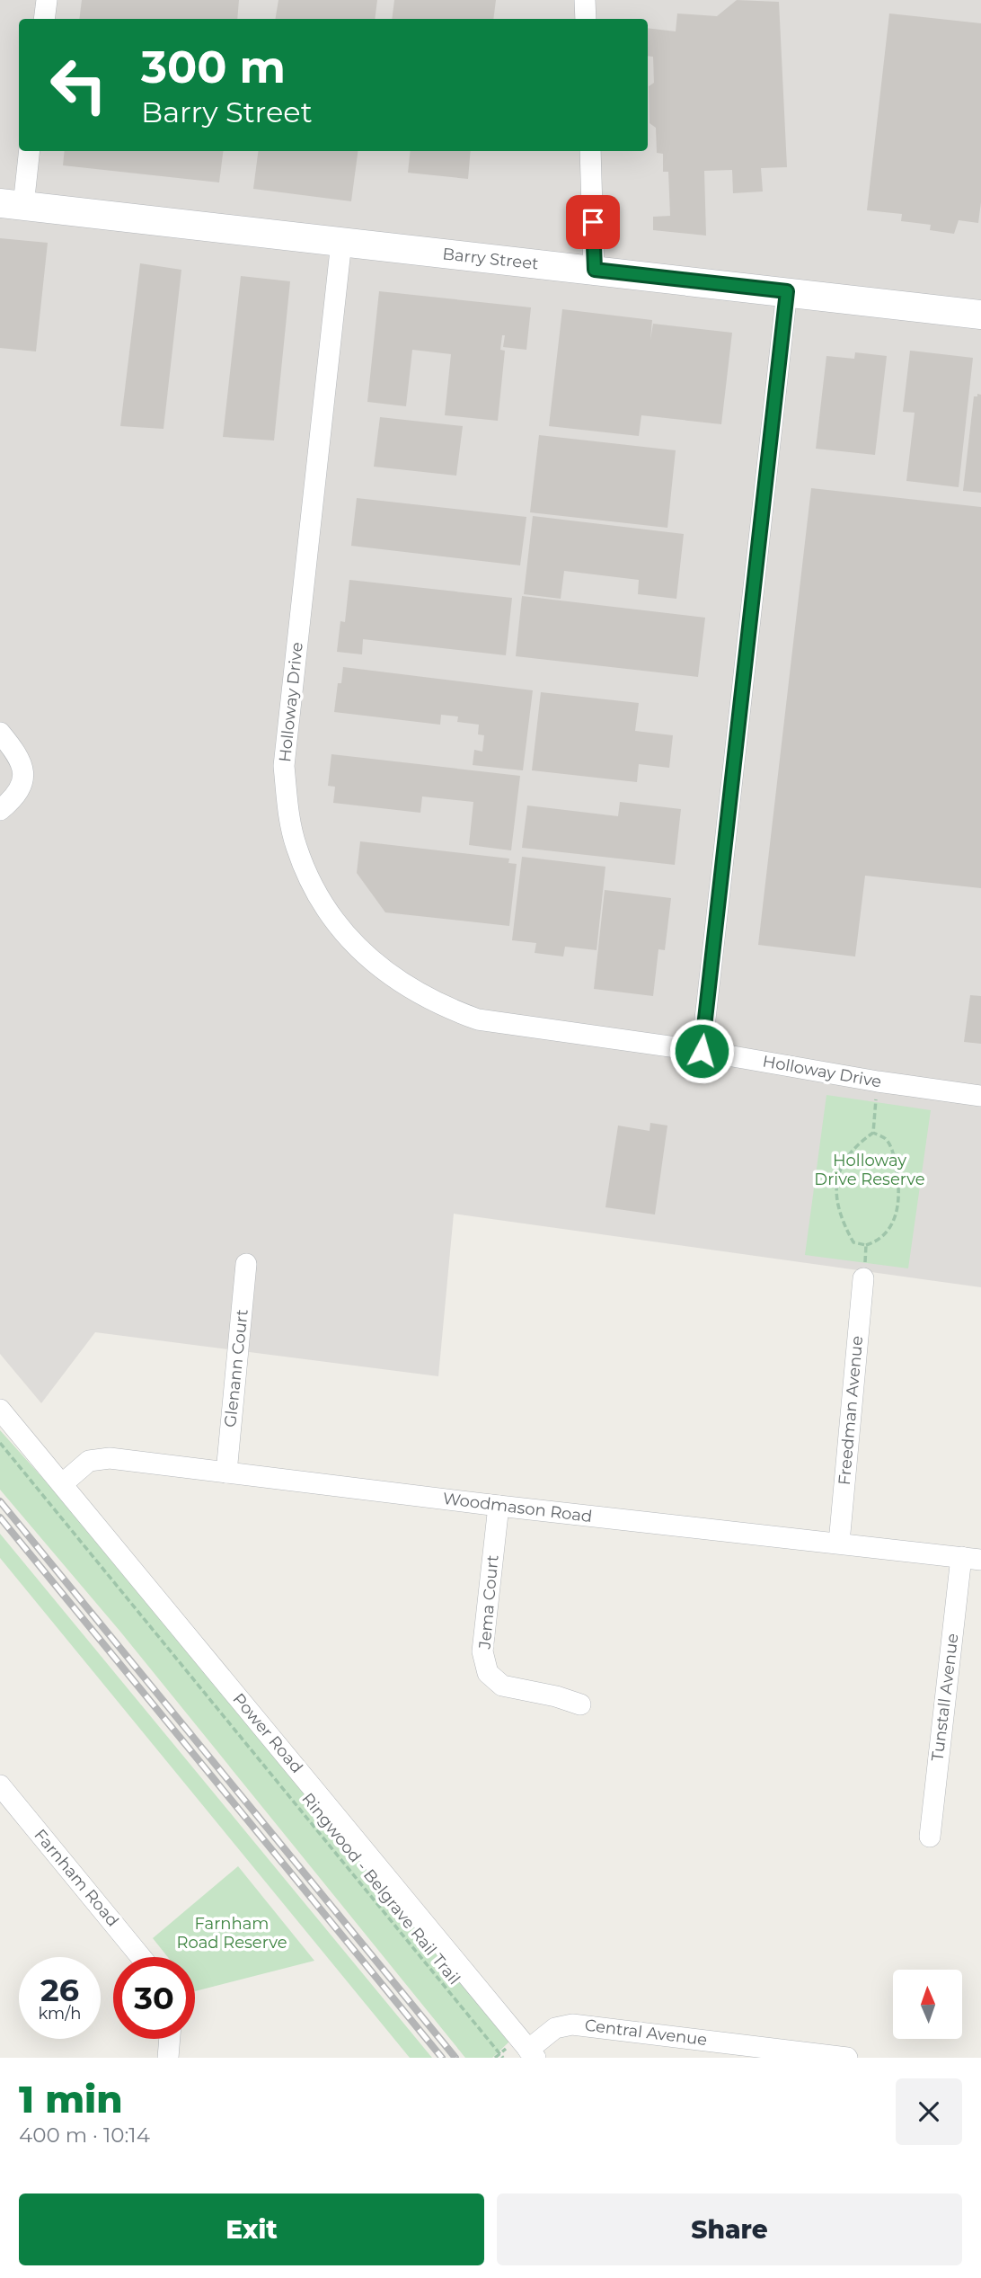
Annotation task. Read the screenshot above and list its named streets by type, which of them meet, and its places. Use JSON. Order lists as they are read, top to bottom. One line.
{"streets":{"main road":["Barry Street"],"street":["Holloway Drive","Glenann Court","Freedman Avenue","Woodmason Road","Jema Court","Tunstall Avenue","Power Road","Farnham Road","Central Avenue"],"path":["Ringwood - Belgrave Rail Trail"]},"crossings":[["Barry Street","Holloway Drive"],["Glenann Court","Woodmason Road"],["Freedman Avenue","Woodmason Road"],["Woodmason Road","Jema Court"],["Woodmason Road","Tunstall Avenue"],["Woodmason Road","Power Road"],["Power Road","Central Avenue"]],"parks":["Holloway Drive Reserve","Farnham Road Reserve"],"north":"top","page":{"turn":["300 m","Barry Street"],"speed":"26 km/h","limit":"30","heading":["1 min","400 m · 10:14"],"buttons":["Exit","Share"]}}
